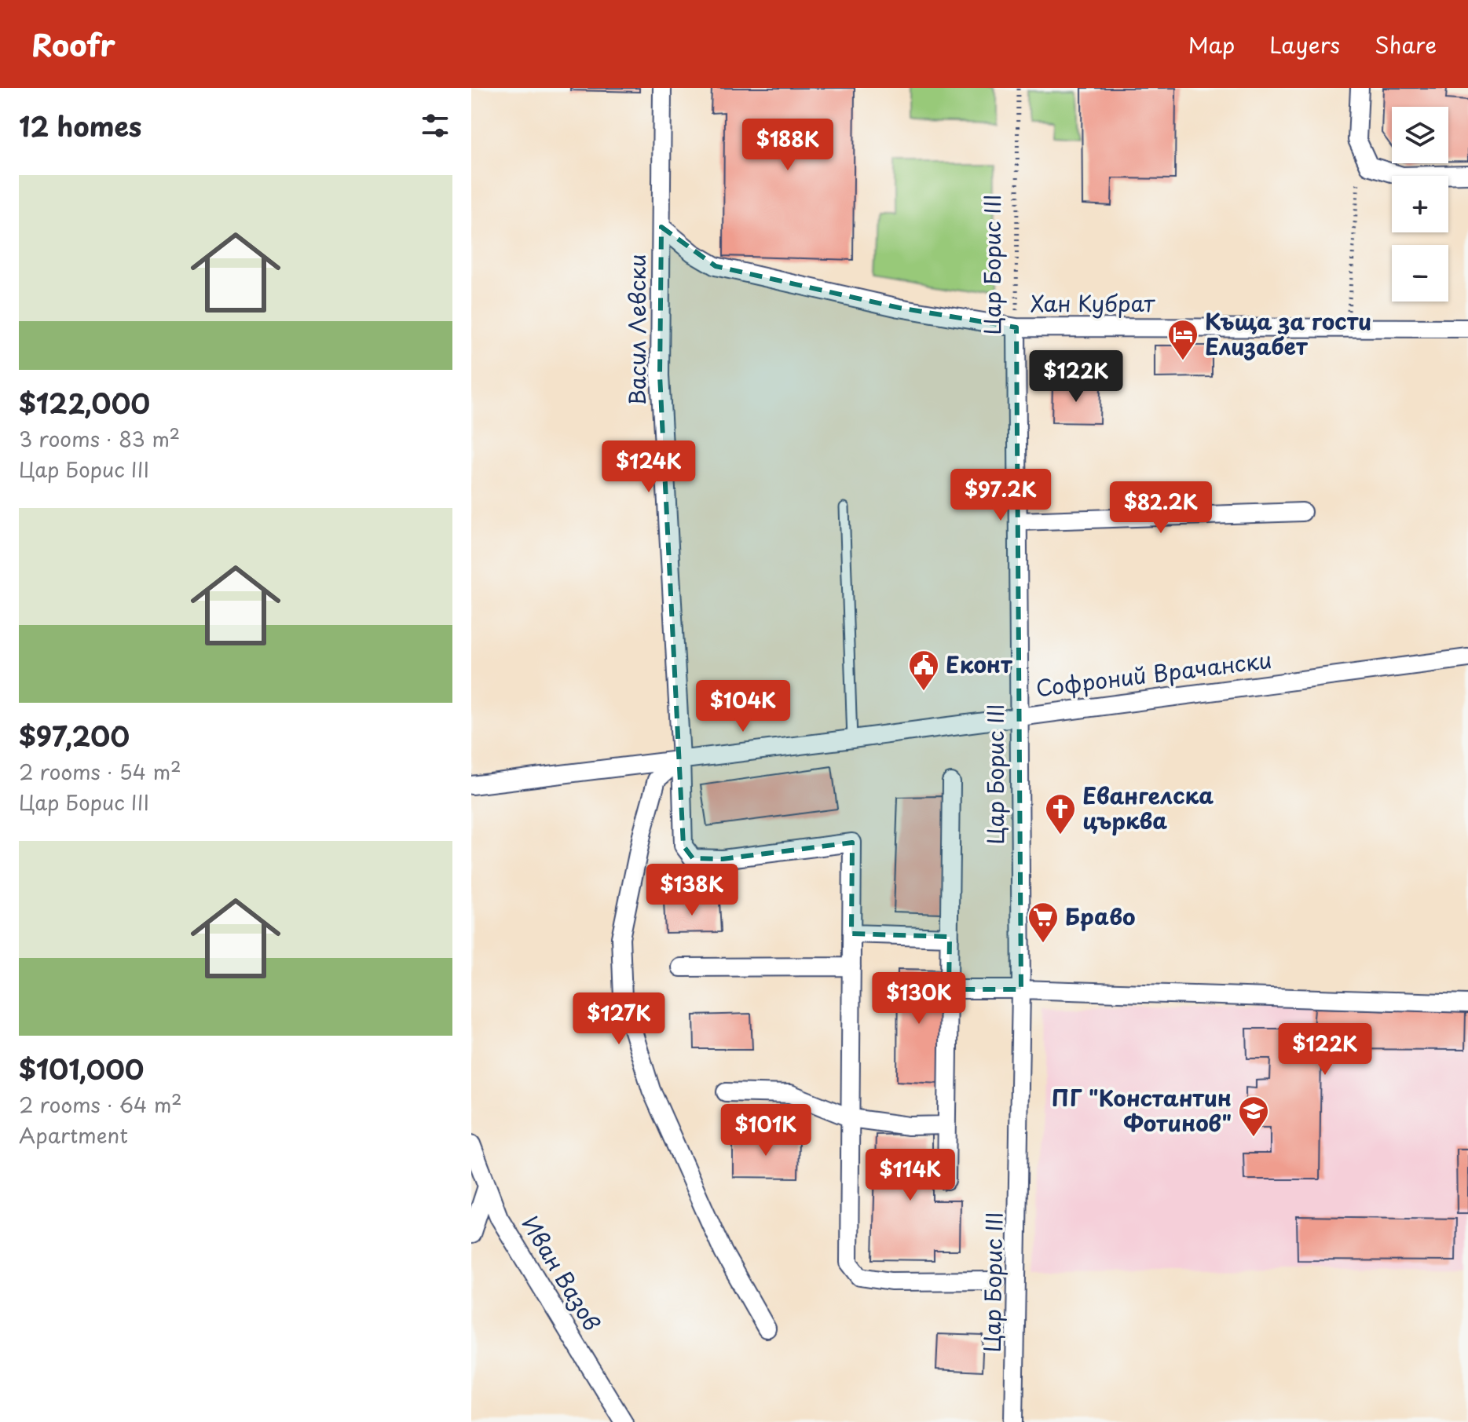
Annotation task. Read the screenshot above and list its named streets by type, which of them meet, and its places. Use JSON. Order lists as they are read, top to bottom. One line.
{"streets":{"street":["Цар Борис III","Хан Кубрат","Васил Левски","Софроний Врачански","Иван Вазов"]},"crossings":[["Цар Борис III","Хан Кубрат"],["Цар Борис III","Софроний Врачански"],["Хан Кубрат","Васил Левски"],["Васил Левски","Софроний Врачански"]],"places":{"hotel":["Къща за гости Елизабет"],"public building":["Еконт"],"church":["Евангелска църква"],"supermarket":["Браво"],"school or university":["ПГ \"Константин Фотинов\""]},"page":{"header":"Roofr","nav":["Map","Layers","Share"],"heading":"12 homes","map_buttons":["+","−"],"price":["$188K","$122K","$124K","$97.2K","$82.2K","$104K","$138K","$130K","$127K","$122K","$101K","$114K"],"list":[{"name":"$122,000","note":"3 rooms · 83 m² · Цар Борис III"},{"name":"$97,200","note":"2 rooms · 54 m² · Цар Борис III"},{"name":"$101,000","note":"2 rooms · 64 m² · Apartment"}]}}
